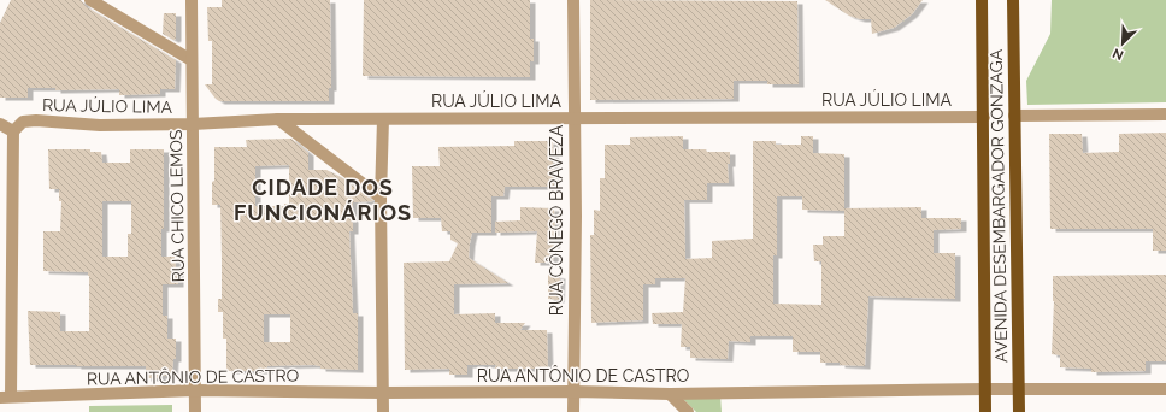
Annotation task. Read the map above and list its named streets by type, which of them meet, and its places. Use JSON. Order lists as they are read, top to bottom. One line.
{"streets":{"main road":["AVENIDA DESEMBARGADOR GONZAGA"],"street":["RUA JÚLIO LIMA","RUA CHICO LEMOS","RUA CÔNEGO BRAVEZA","RUA ANTÔNIO DE CASTRO"]},"crossings":[["RUA JÚLIO LIMA","RUA CHICO LEMOS"],["RUA JÚLIO LIMA","AVENIDA DESEMBARGADOR GONZAGA"],["RUA JÚLIO LIMA","RUA CÔNEGO BRAVEZA"],["RUA CHICO LEMOS","RUA ANTÔNIO DE CASTRO"],["AVENIDA DESEMBARGADOR GONZAGA","RUA ANTÔNIO DE CASTRO"],["RUA CÔNEGO BRAVEZA","RUA ANTÔNIO DE CASTRO"]],"districts":["CIDADE DOS FUNCIONÁRIOS"],"north":"bottom left"}
